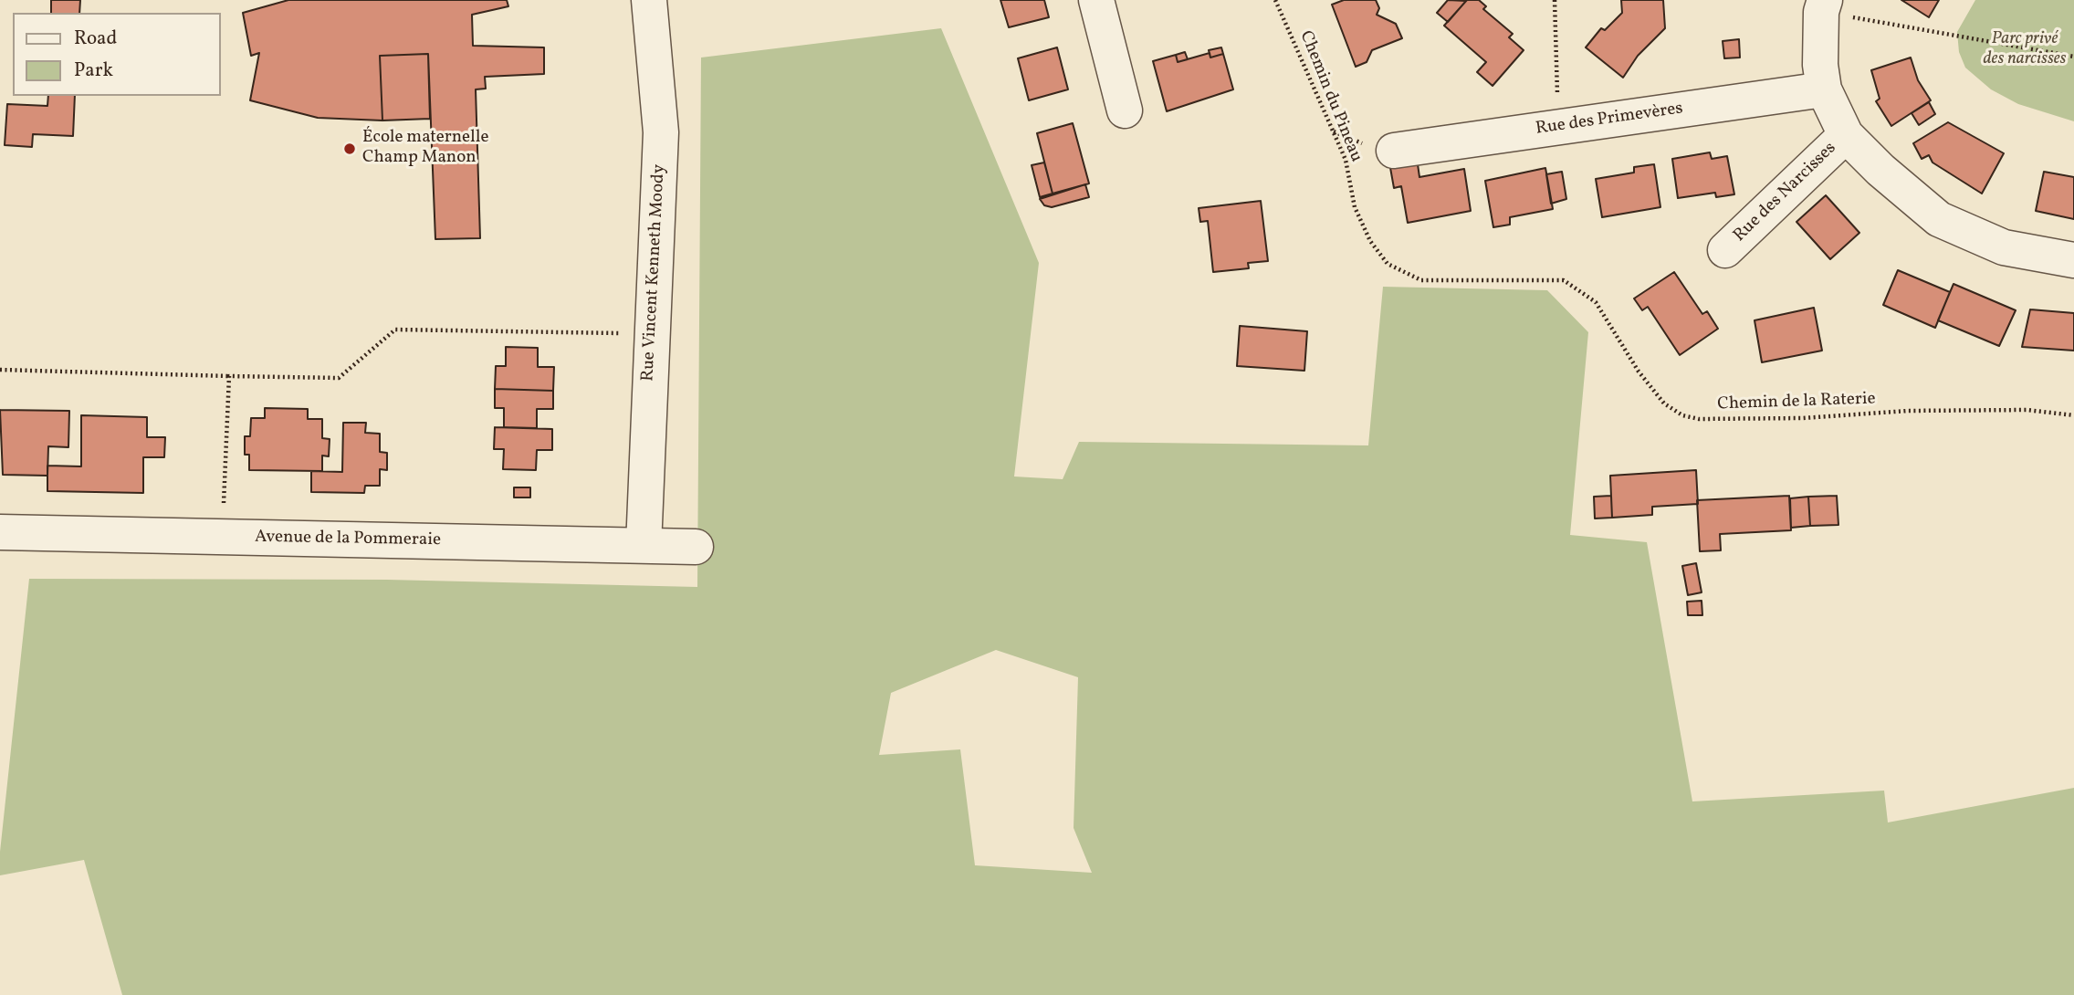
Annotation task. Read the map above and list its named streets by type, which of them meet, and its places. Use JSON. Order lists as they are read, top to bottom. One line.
{"streets":{"street":["Rue des Primevères","Rue des Narcisses","Rue Vincent Kenneth Moody","Avenue de la Pommeraie"],"path":["Chemin du Pineau","Chemin de la Raterie"]},"crossings":[["Chemin du Pineau","Chemin de la Raterie"],["Rue des Primevères","Rue des Narcisses"],["Rue Vincent Kenneth Moody","Avenue de la Pommeraie"]],"parks":["Parc privé des narcisses"],"places":["École maternelle Champ Manon"],"legend":["Road","Park"]}
